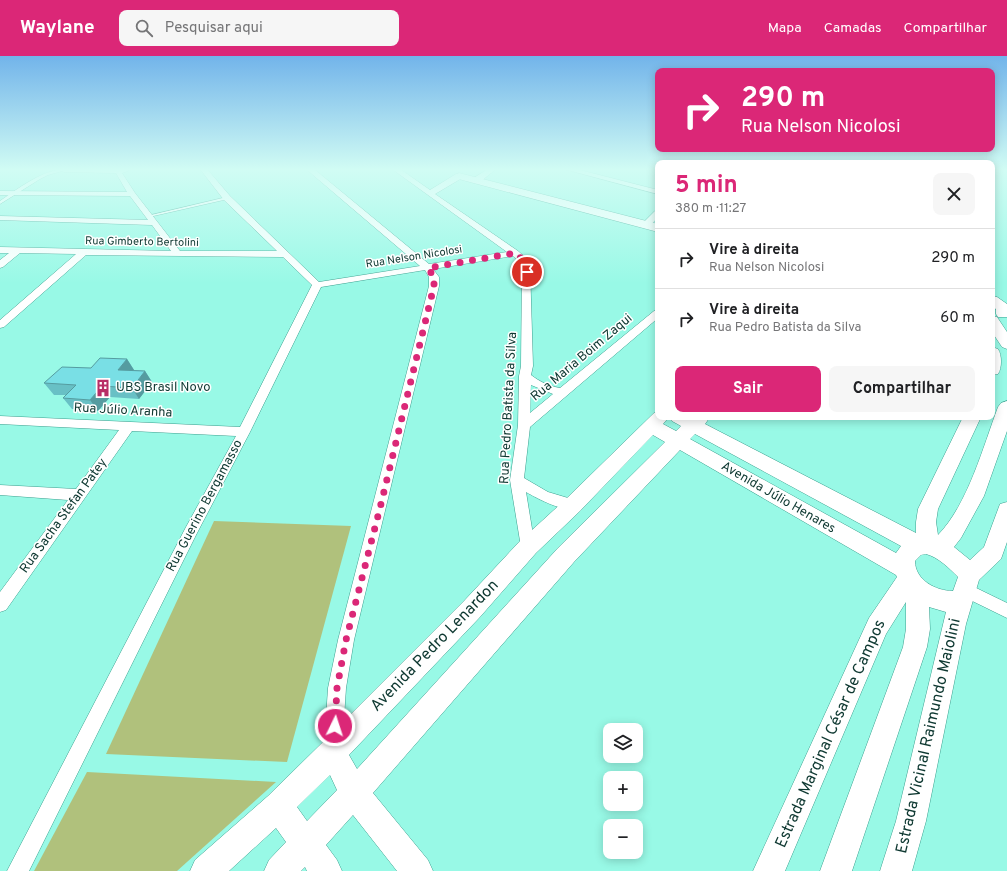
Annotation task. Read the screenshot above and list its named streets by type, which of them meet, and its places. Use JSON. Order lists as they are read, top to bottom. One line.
{"streets":{"street":["Rua Gimberto Bertolini","Rua Nelson Nicolosi","Rua Maria Boim Zaqui","Rua Pedro Batista da Silva","Rua Júlio Aranha","Avenida Júlio Henares","Rua Guerino Bergamasso","Rua Sacha Stefan Patey","Avenida Pedro Lenardon","Estrada Marginal César de Campos","Estrada Vicinal Raimundo Maiolini"]},"crossings":[["Rua Nelson Nicolosi","Rua Pedro Batista da Silva"],["Rua Nelson Nicolosi","Rua Guerino Bergamasso"],["Rua Maria Boim Zaqui","Rua Pedro Batista da Silva"],["Rua Pedro Batista da Silva","Avenida Pedro Lenardon"],["Rua Júlio Aranha","Rua Guerino Bergamasso"],["Rua Júlio Aranha","Rua Sacha Stefan Patey"],["Avenida Júlio Henares","Avenida Pedro Lenardon"],["Avenida Júlio Henares","Estrada Marginal César de Campos"],["Avenida Júlio Henares","Estrada Vicinal Raimundo Maiolini"],["Estrada Marginal César de Campos","Estrada Vicinal Raimundo Maiolini"]],"places":{"building":["UBS Brasil Novo"]},"page":{"header":"Waylane","search":"Pesquisar aqui","nav":["Mapa","Camadas","Compartilhar"],"turn":["290 m","Rua Nelson Nicolosi"],"heading":["5 min","380 m · 11:27"],"list":[{"name":"Vire à direita","note":"Rua Nelson Nicolosi","value":"290 m"},{"name":"Vire à direita","note":"Rua Pedro Batista da Silva","value":"60 m"}],"buttons":["Sair","Compartilhar"],"map_buttons":["+","−"]}}
